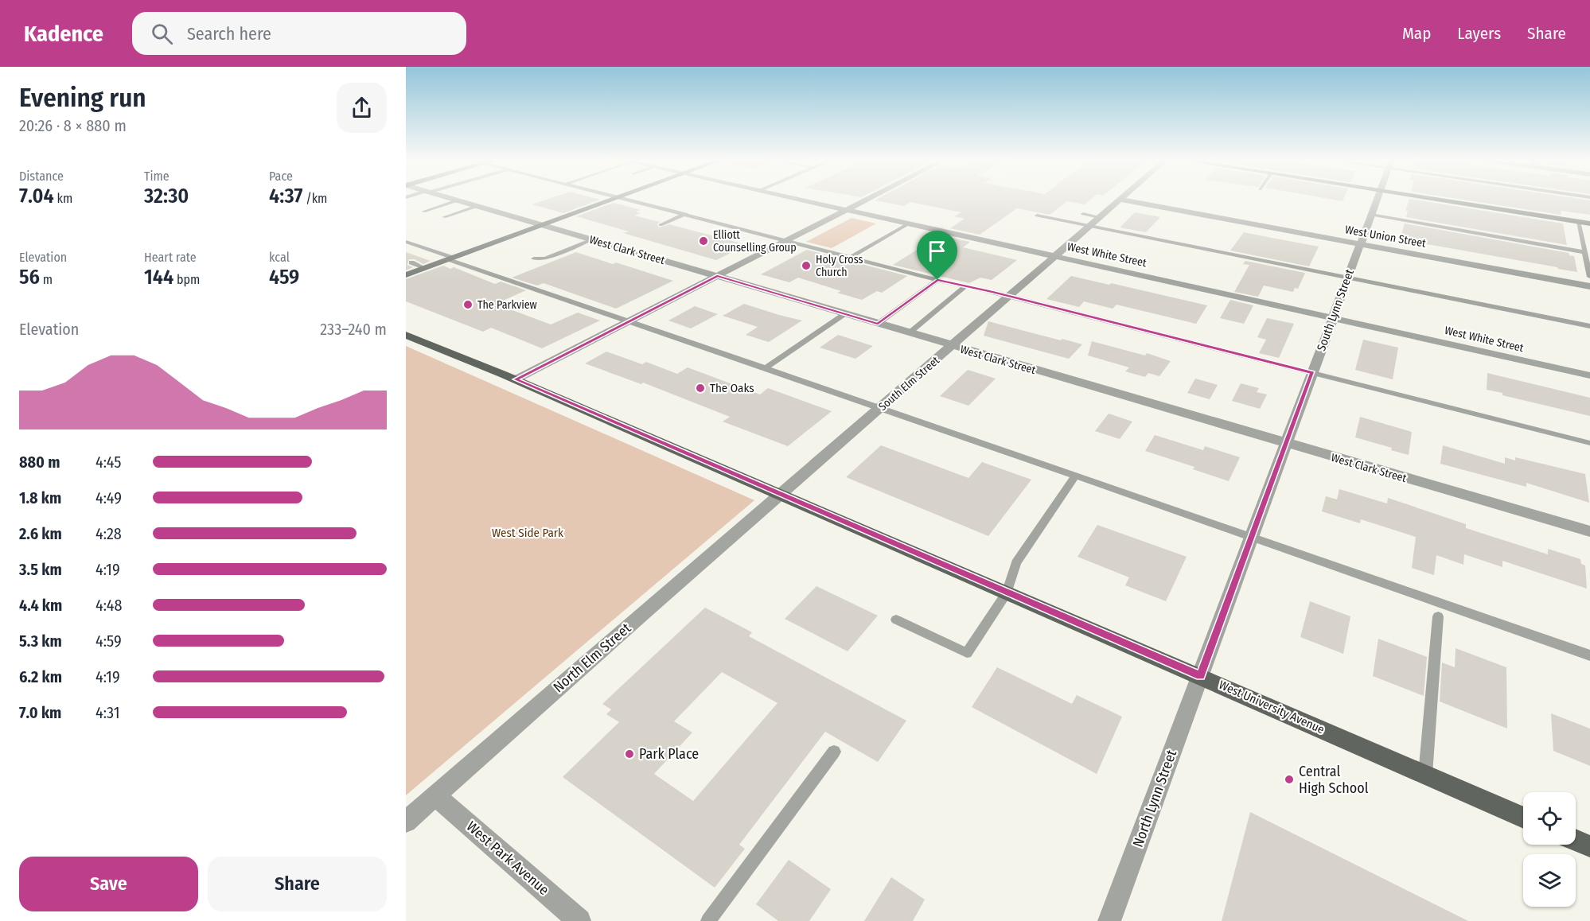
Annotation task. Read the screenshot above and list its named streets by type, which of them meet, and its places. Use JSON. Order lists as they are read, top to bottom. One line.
{"streets":{"main road":["West University Avenue"],"street":["West Union Street","West Clark Street","West White Street","South Lynn Street","South Elm Street","North Elm Street","North Lynn Street","West Park Avenue"]},"crossings":[["West Union Street","South Lynn Street"],["West Union Street","South Elm Street"],["West Clark Street","South Lynn Street"],["West Clark Street","South Elm Street"],["West White Street","South Lynn Street"],["West White Street","South Elm Street"],["South Lynn Street","West University Avenue"],["South Lynn Street","North Lynn Street"],["South Elm Street","North Elm Street"],["South Elm Street","West University Avenue"],["North Elm Street","West University Avenue"],["North Elm Street","West Park Avenue"],["West University Avenue","North Lynn Street"]],"parks":["West Side Park"],"places":["Elliott Counselling Group","Holy Cross Church","The Parkview","The Oaks","Park Place","Central High School"],"page":{"header":"Kadence","search":"Search here","nav":["Map","Layers","Share"],"heading":["Evening run","20:26 · 8 × 880 m"],"stats":[["Distance","7.04 km"],["Time","32:30"],["Pace","4:37 /km"],["Elevation","56 m"],["Heart rate","144 bpm"],["kcal","459"]],"chart":["Elevation","233–240 m"],"list":[{"name":"880 m","note":"4:45"},{"name":"1.8 km","note":"4:49"},{"name":"2.6 km","note":"4:28"},{"name":"3.5 km","note":"4:19"},{"name":"4.4 km","note":"4:48"},{"name":"5.3 km","note":"4:59"},{"name":"6.2 km","note":"4:19"},{"name":"7.0 km","note":"4:31"}],"buttons":["Save","Share"]}}
